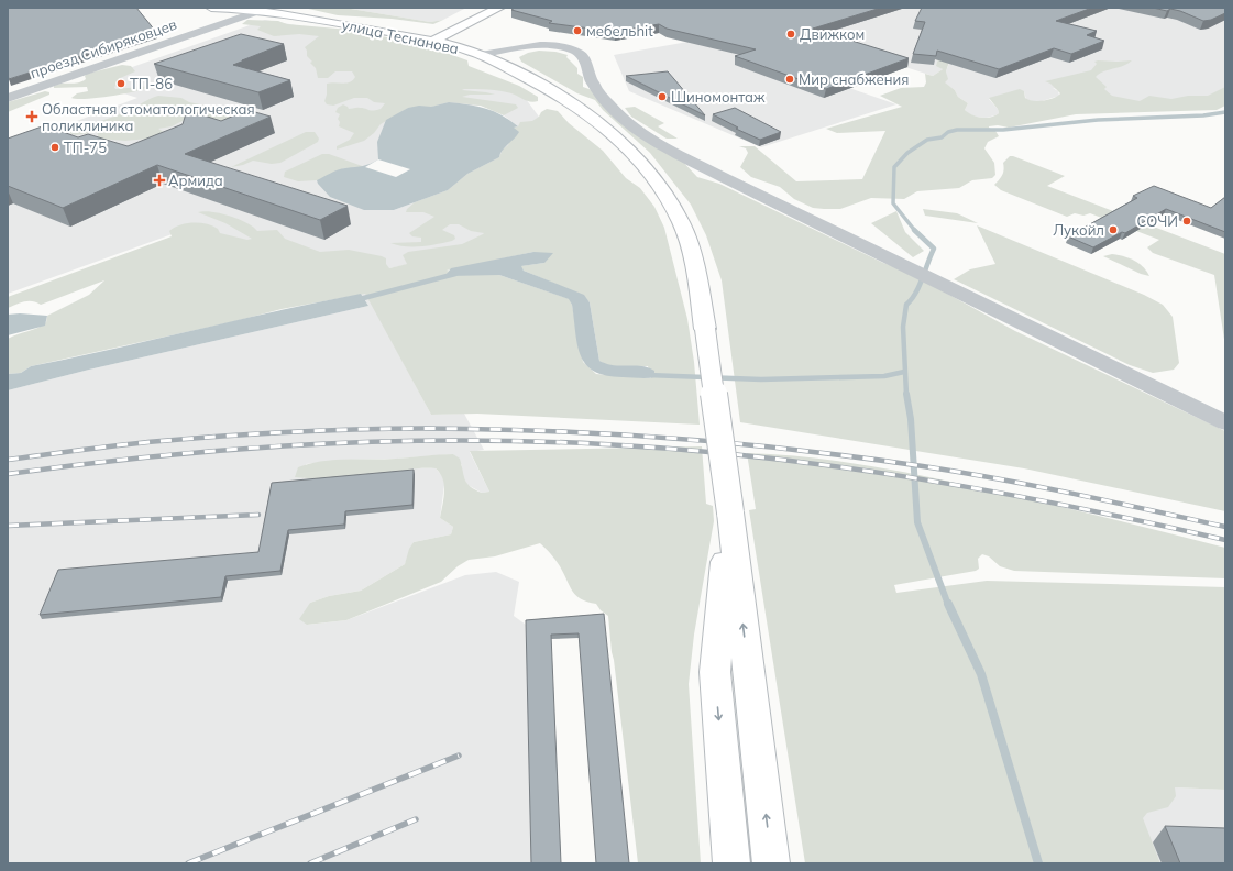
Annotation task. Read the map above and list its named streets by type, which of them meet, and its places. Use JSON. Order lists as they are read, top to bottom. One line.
{"streets":{"main road":["улица Теснанова"],"street":["проезд Сибиряковцев"]},"crossings":[["улица Теснанова","проезд Сибиряковцев"]],"places":{"other":["мебельhit","Движком","Мир снабжения","ТП-86","Шиномонтаж","ТП-75","СОЧИ","Лукойл"],"health":["Областная стоматологическая поликлиника","Армида"]}}
